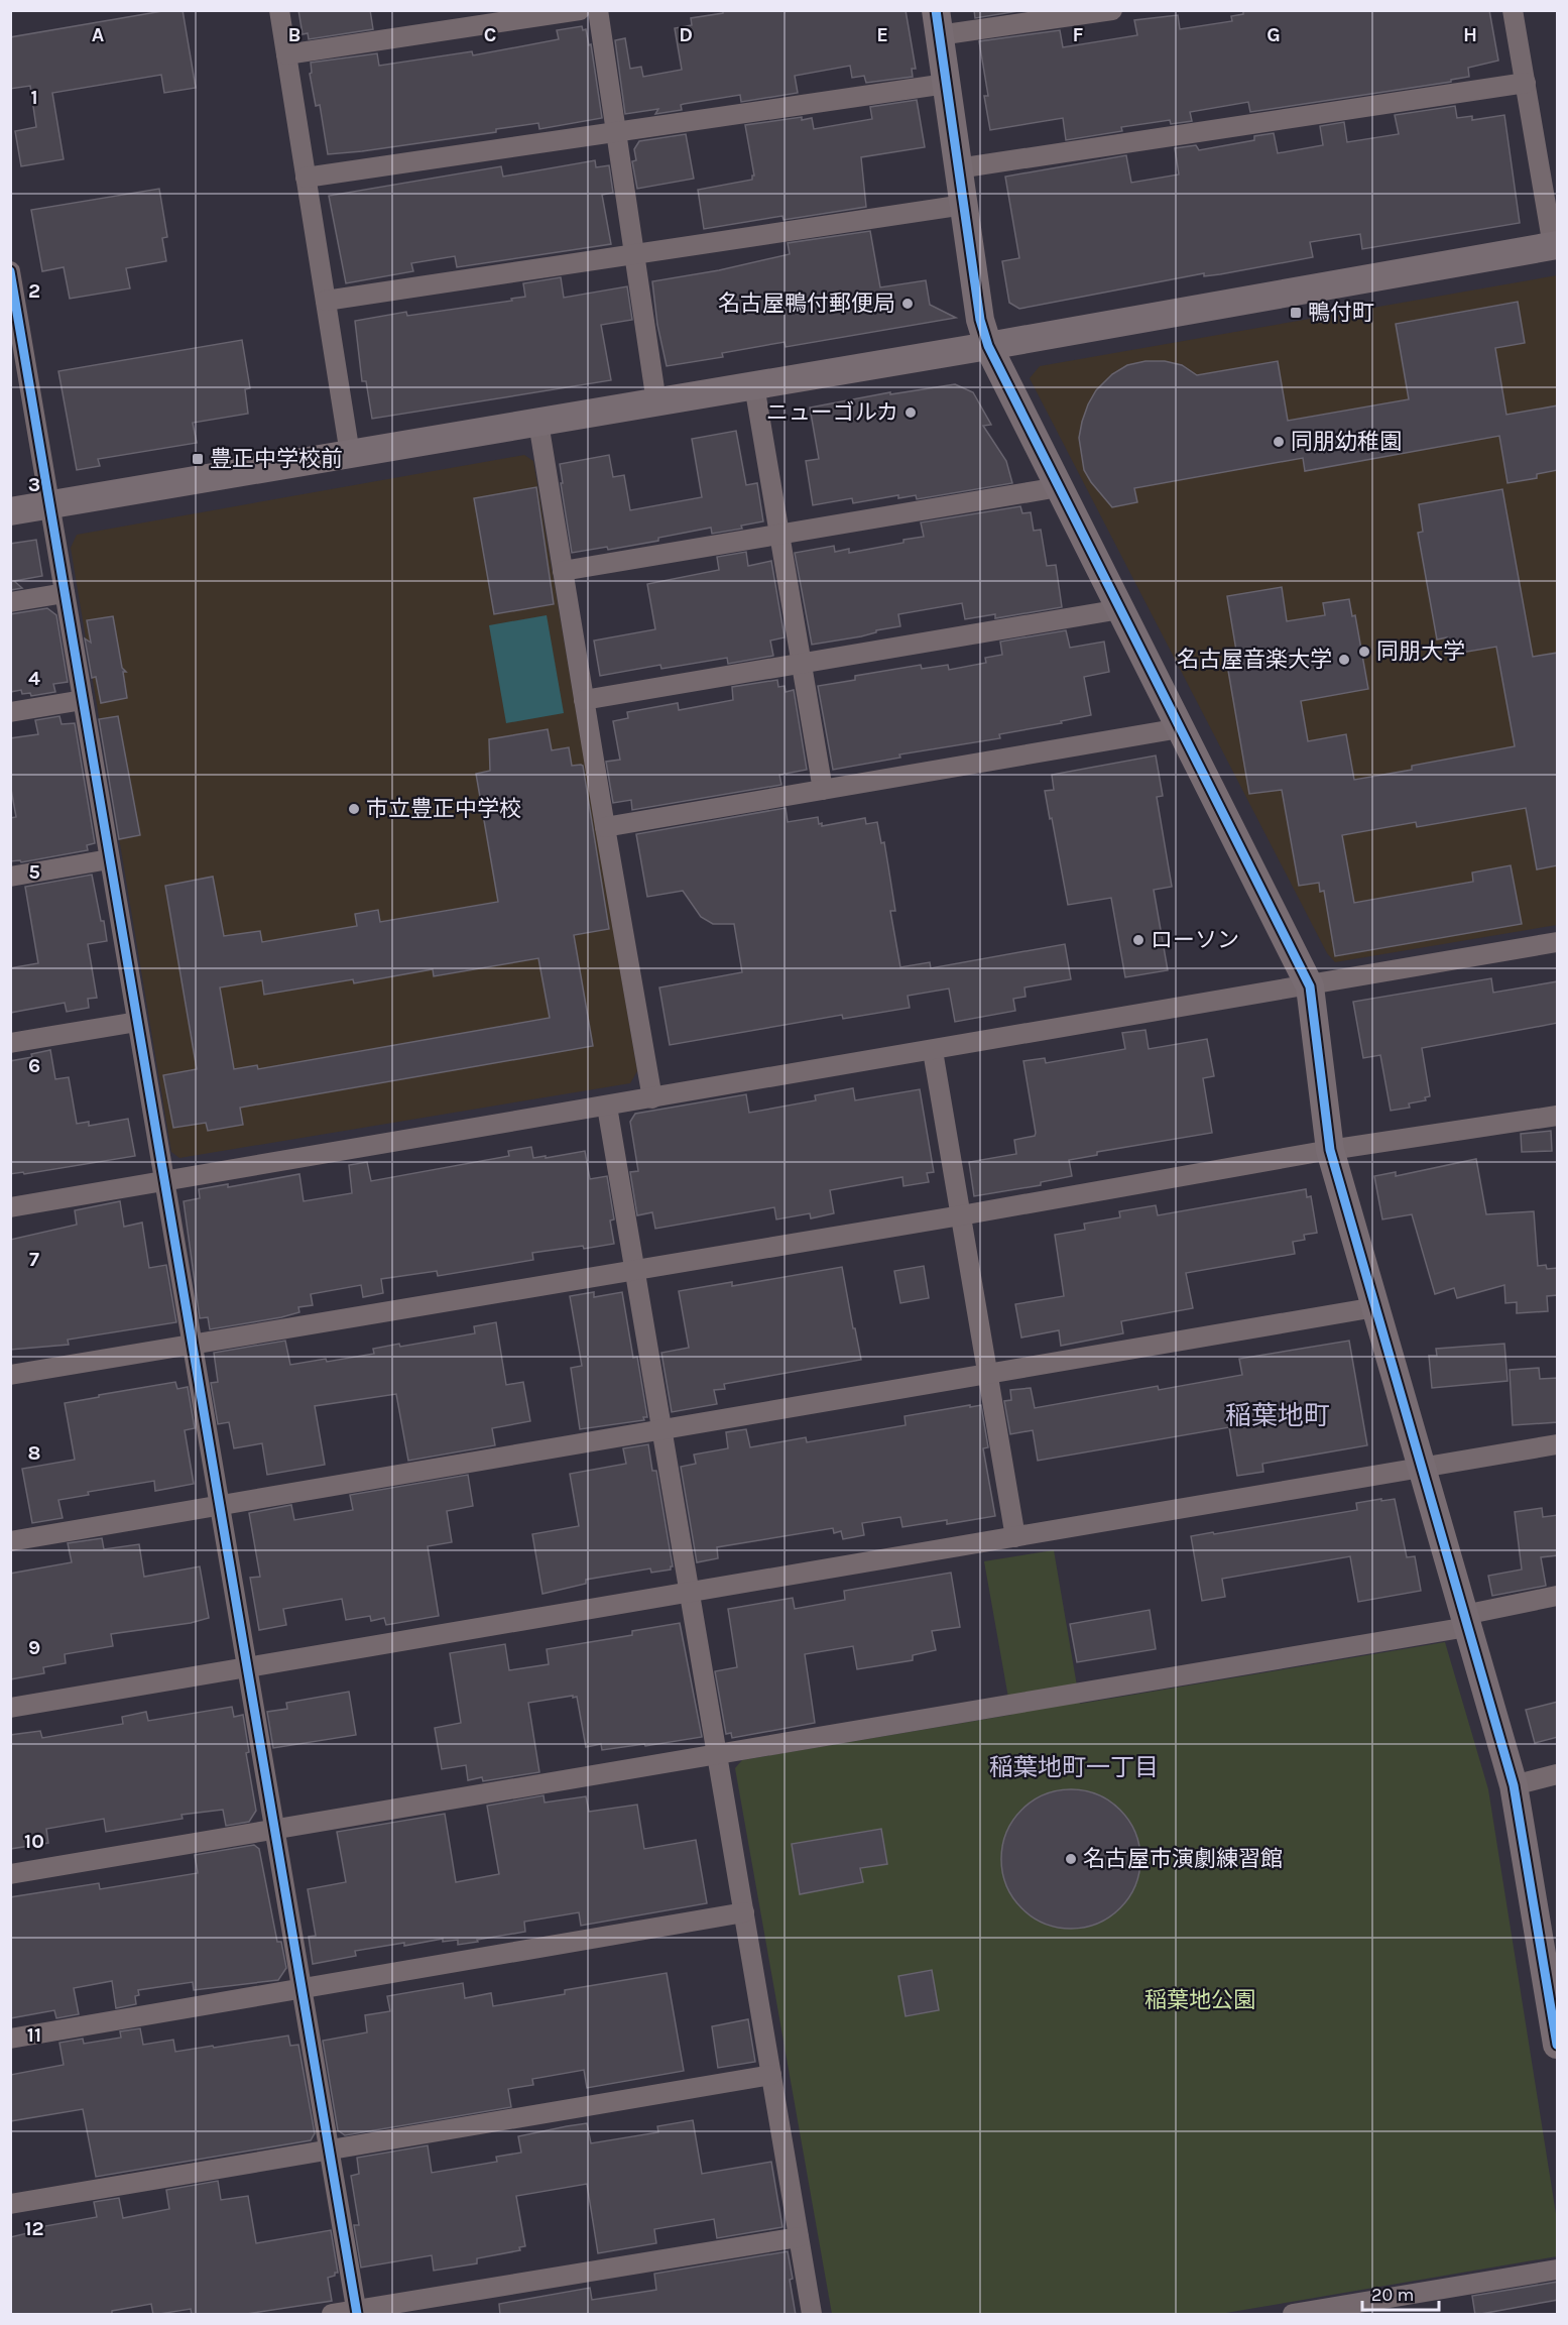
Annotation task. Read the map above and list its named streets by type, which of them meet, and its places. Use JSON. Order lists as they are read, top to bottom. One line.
{"districts":["稲葉地町","稲葉地町一丁目"],"parks":["稲葉地公園"],"places":{"other":["名古屋鴨付郵便局","ニューゴルカ","同朋幼稚園","同朋大学","名古屋音楽大学","市立豊正中学校","ローソン","名古屋市演劇練習館"],"transit":["鴨付町","豊正中学校前"]},"scale_bar":"20 m","grid":{"columns":["A","B","C","D","E","F","G","H"],"rows":["1","2","3","4","5","6","7","8","9","10","11","12"]}}
